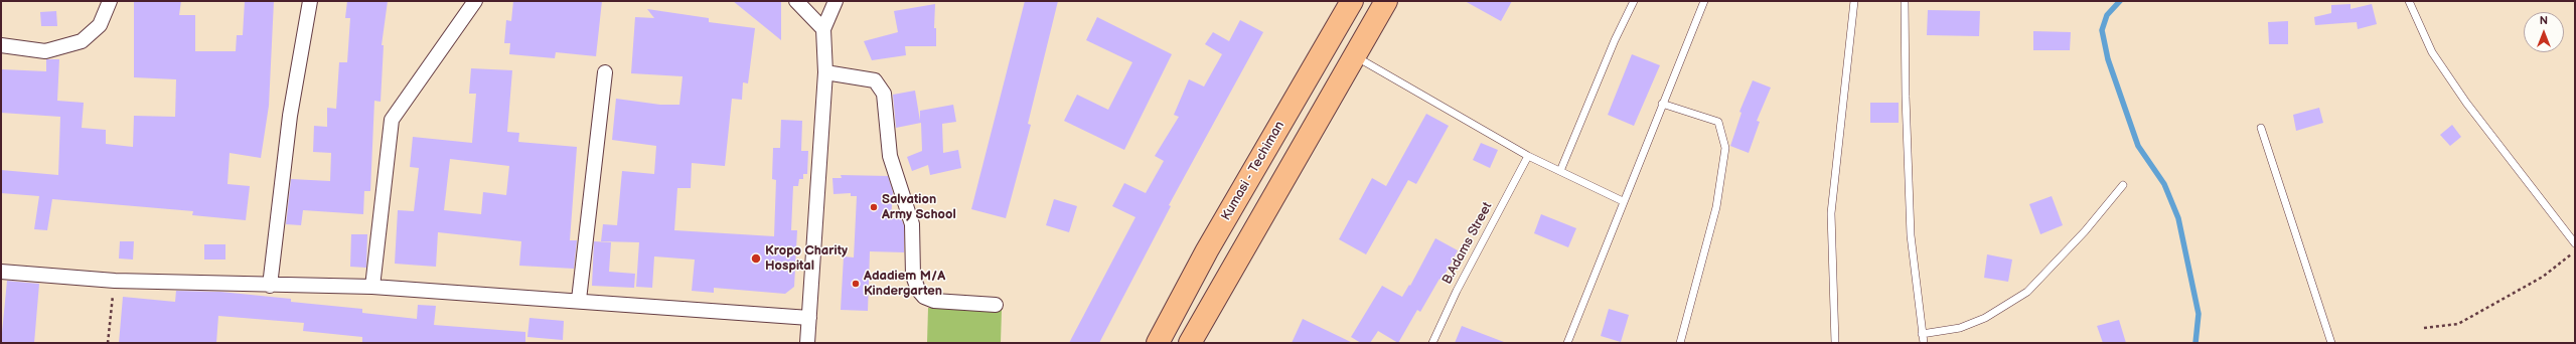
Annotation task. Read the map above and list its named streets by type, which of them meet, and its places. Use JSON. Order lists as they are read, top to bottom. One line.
{"streets":{"highway":["Kumasi - Techiman"],"lane":["B.Adams Street"]},"places":["Salvation Army School","Kropo Charity Hospital","Adadiem M/A Kindergarten"],"north":"top"}
